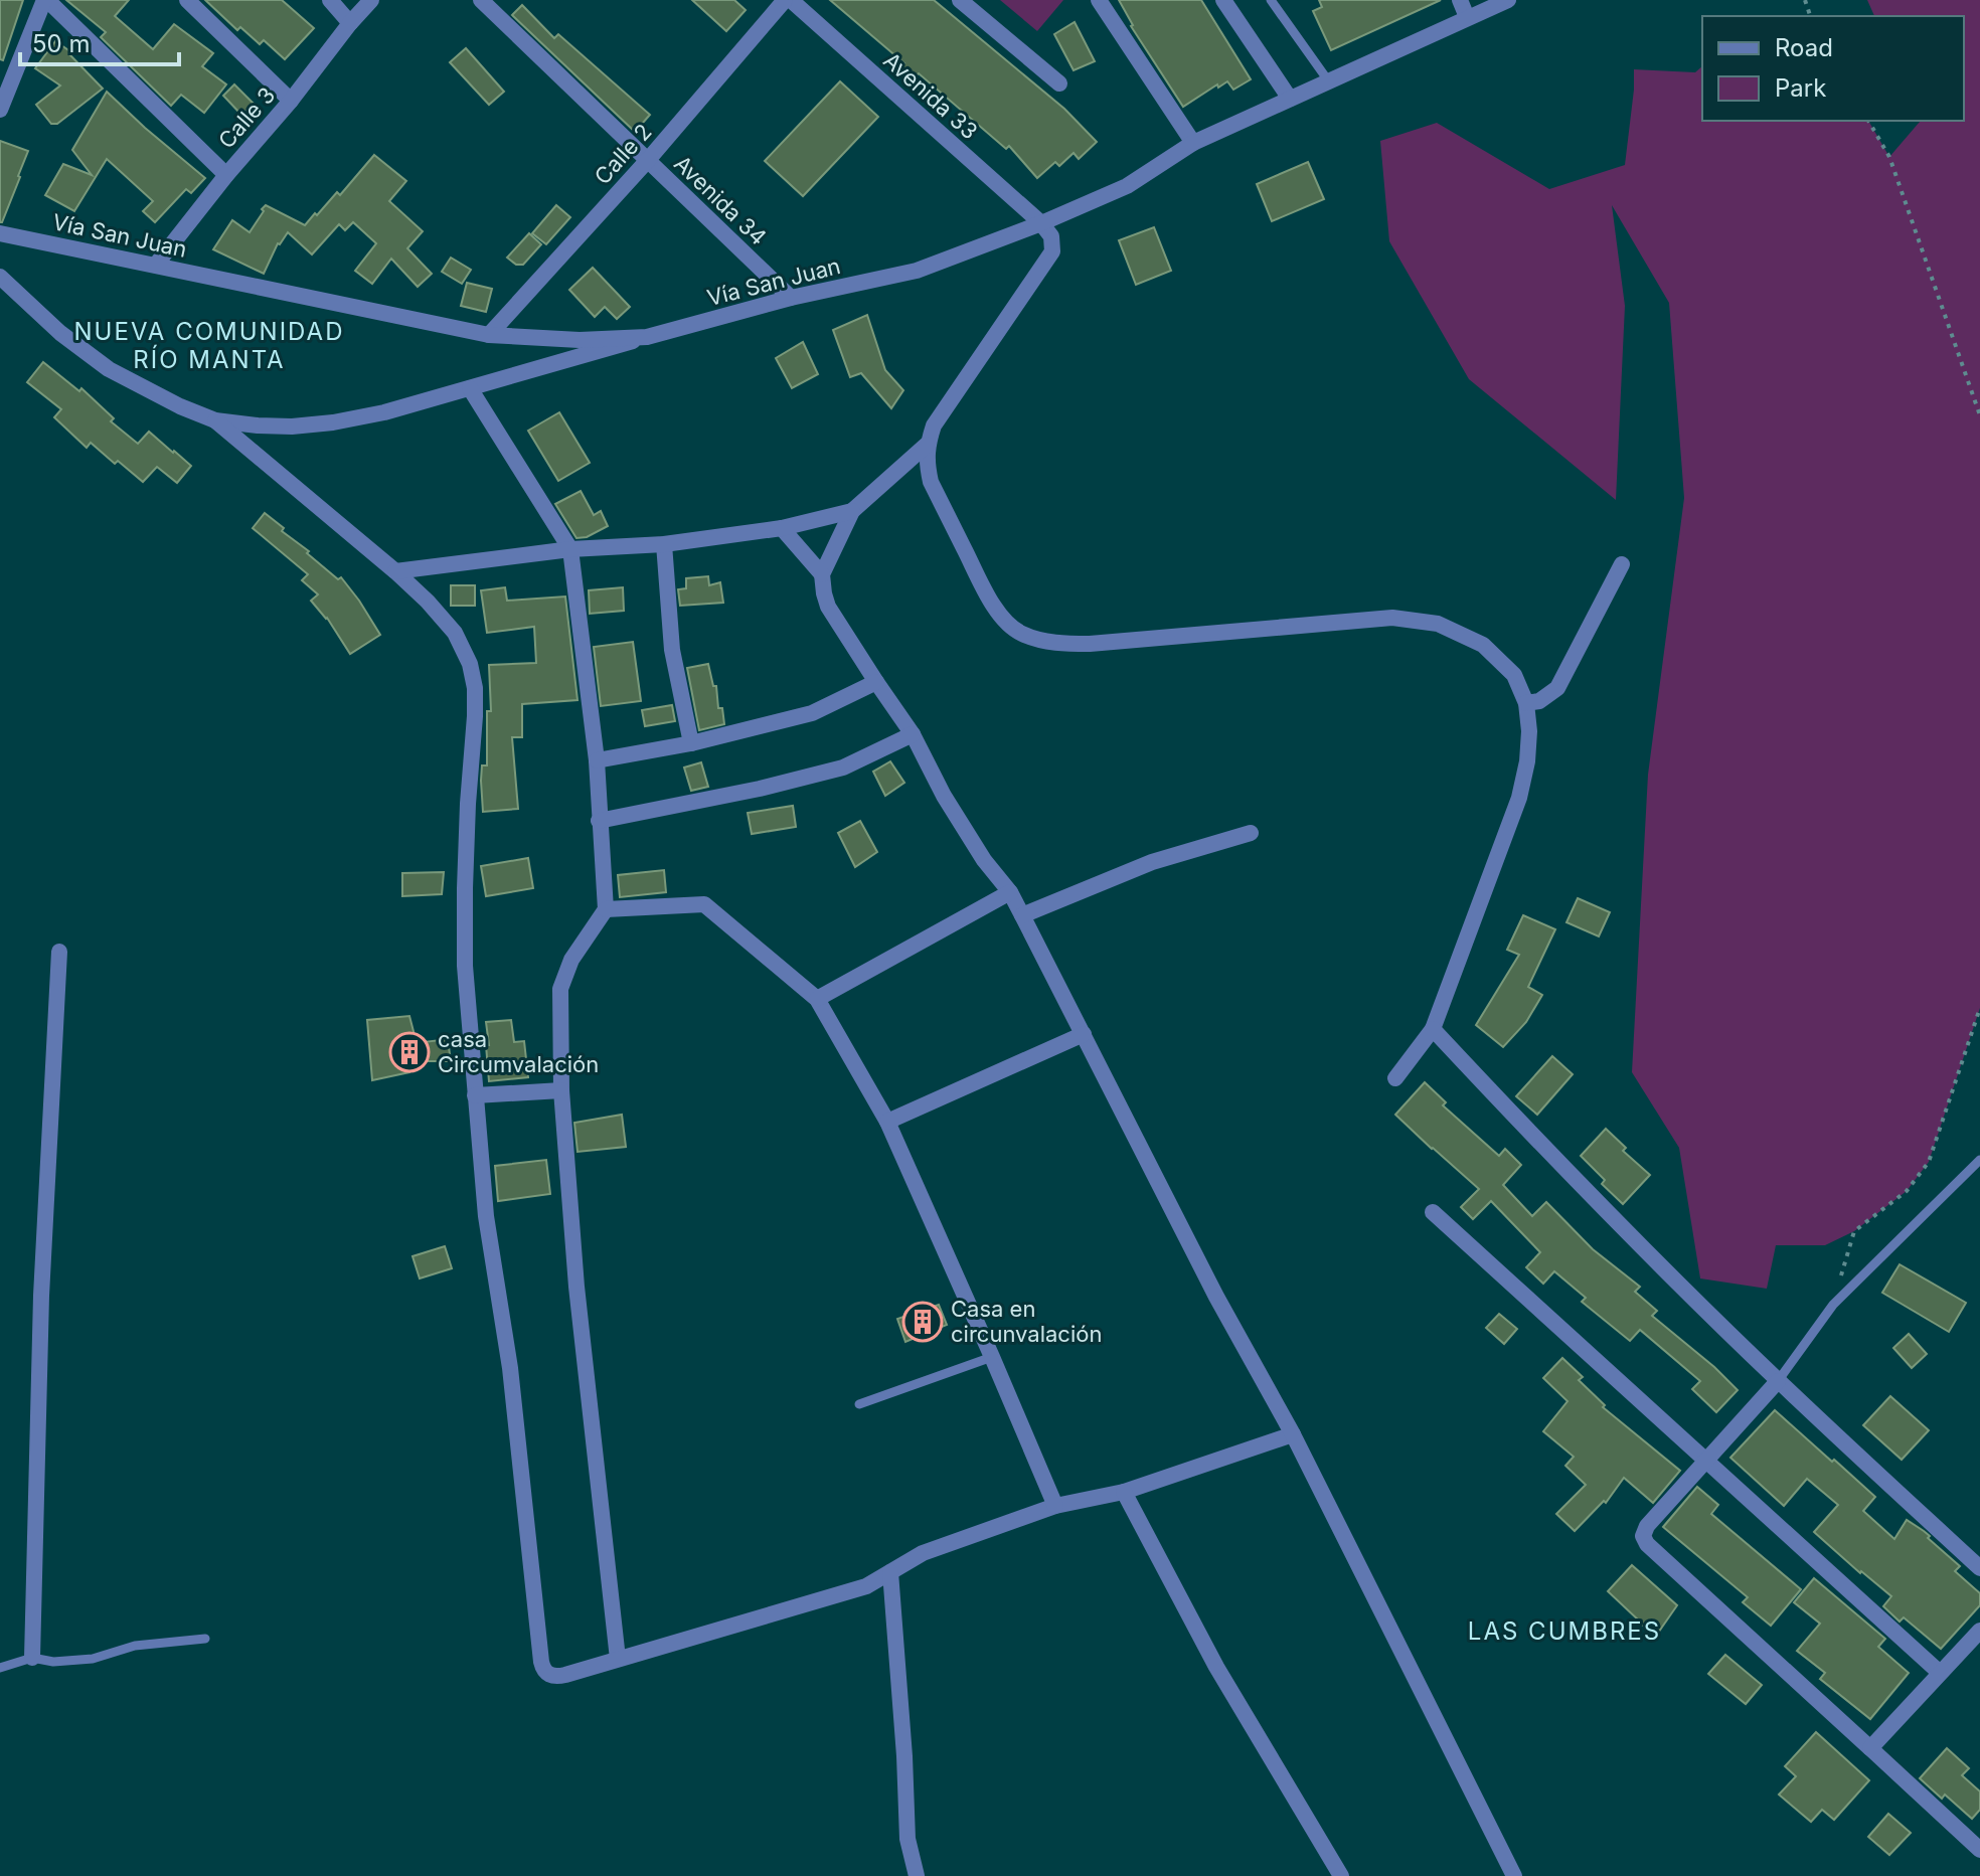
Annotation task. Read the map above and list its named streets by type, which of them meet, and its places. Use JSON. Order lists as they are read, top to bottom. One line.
{"streets":{"street":["Avenida 33","Calle 3","Calle 2","Avenida 34","Vía San Juan"]},"crossings":[["Avenida 33","Calle 2"],["Avenida 33","Vía San Juan"],["Calle 3","Vía San Juan"],["Calle 2","Avenida 34"],["Calle 2","Vía San Juan"],["Avenida 34","Vía San Juan"]],"districts":["NUEVA COMUNIDAD RÍO MANTA","LAS CUMBRES"],"places":{"building":["casa Circumvalación","Casa en circunvalación"]},"legend":["Road","Park"],"scale_bar":"50 m"}
